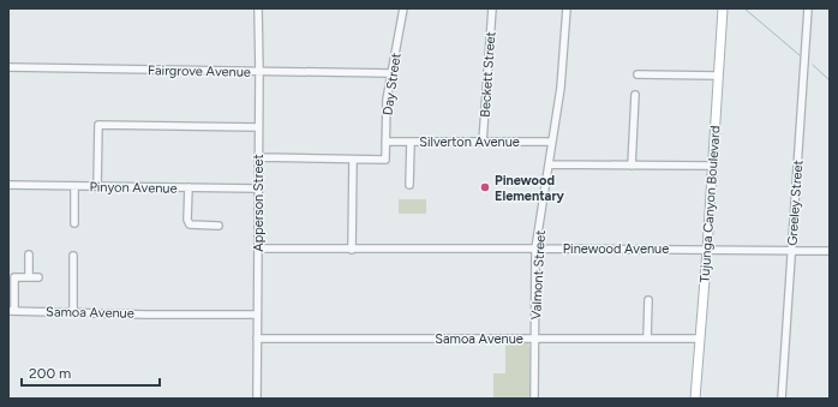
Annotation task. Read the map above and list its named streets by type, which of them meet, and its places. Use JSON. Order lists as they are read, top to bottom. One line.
{"streets":{"main road":["Tujunga Canyon Boulevard"],"street":["Fairgrove Avenue","Beckett Street","Day Street","Silverton Avenue","Pinyon Avenue","Apperson Street","Greeley Street","Pinewood Avenue","Valmont Street","Samoa Avenue"]},"crossings":[["Fairgrove Avenue","Day Street"],["Fairgrove Avenue","Apperson Street"],["Beckett Street","Silverton Avenue"],["Day Street","Silverton Avenue"],["Silverton Avenue","Valmont Street"],["Pinyon Avenue","Apperson Street"],["Apperson Street","Pinewood Avenue"],["Apperson Street","Samoa Avenue"],["Greeley Street","Pinewood Avenue"],["Tujunga Canyon Boulevard","Pinewood Avenue"],["Tujunga Canyon Boulevard","Samoa Avenue"],["Pinewood Avenue","Valmont Street"],["Valmont Street","Samoa Avenue"]],"places":["Pinewood Elementary"],"scale_bar":"200 m"}
